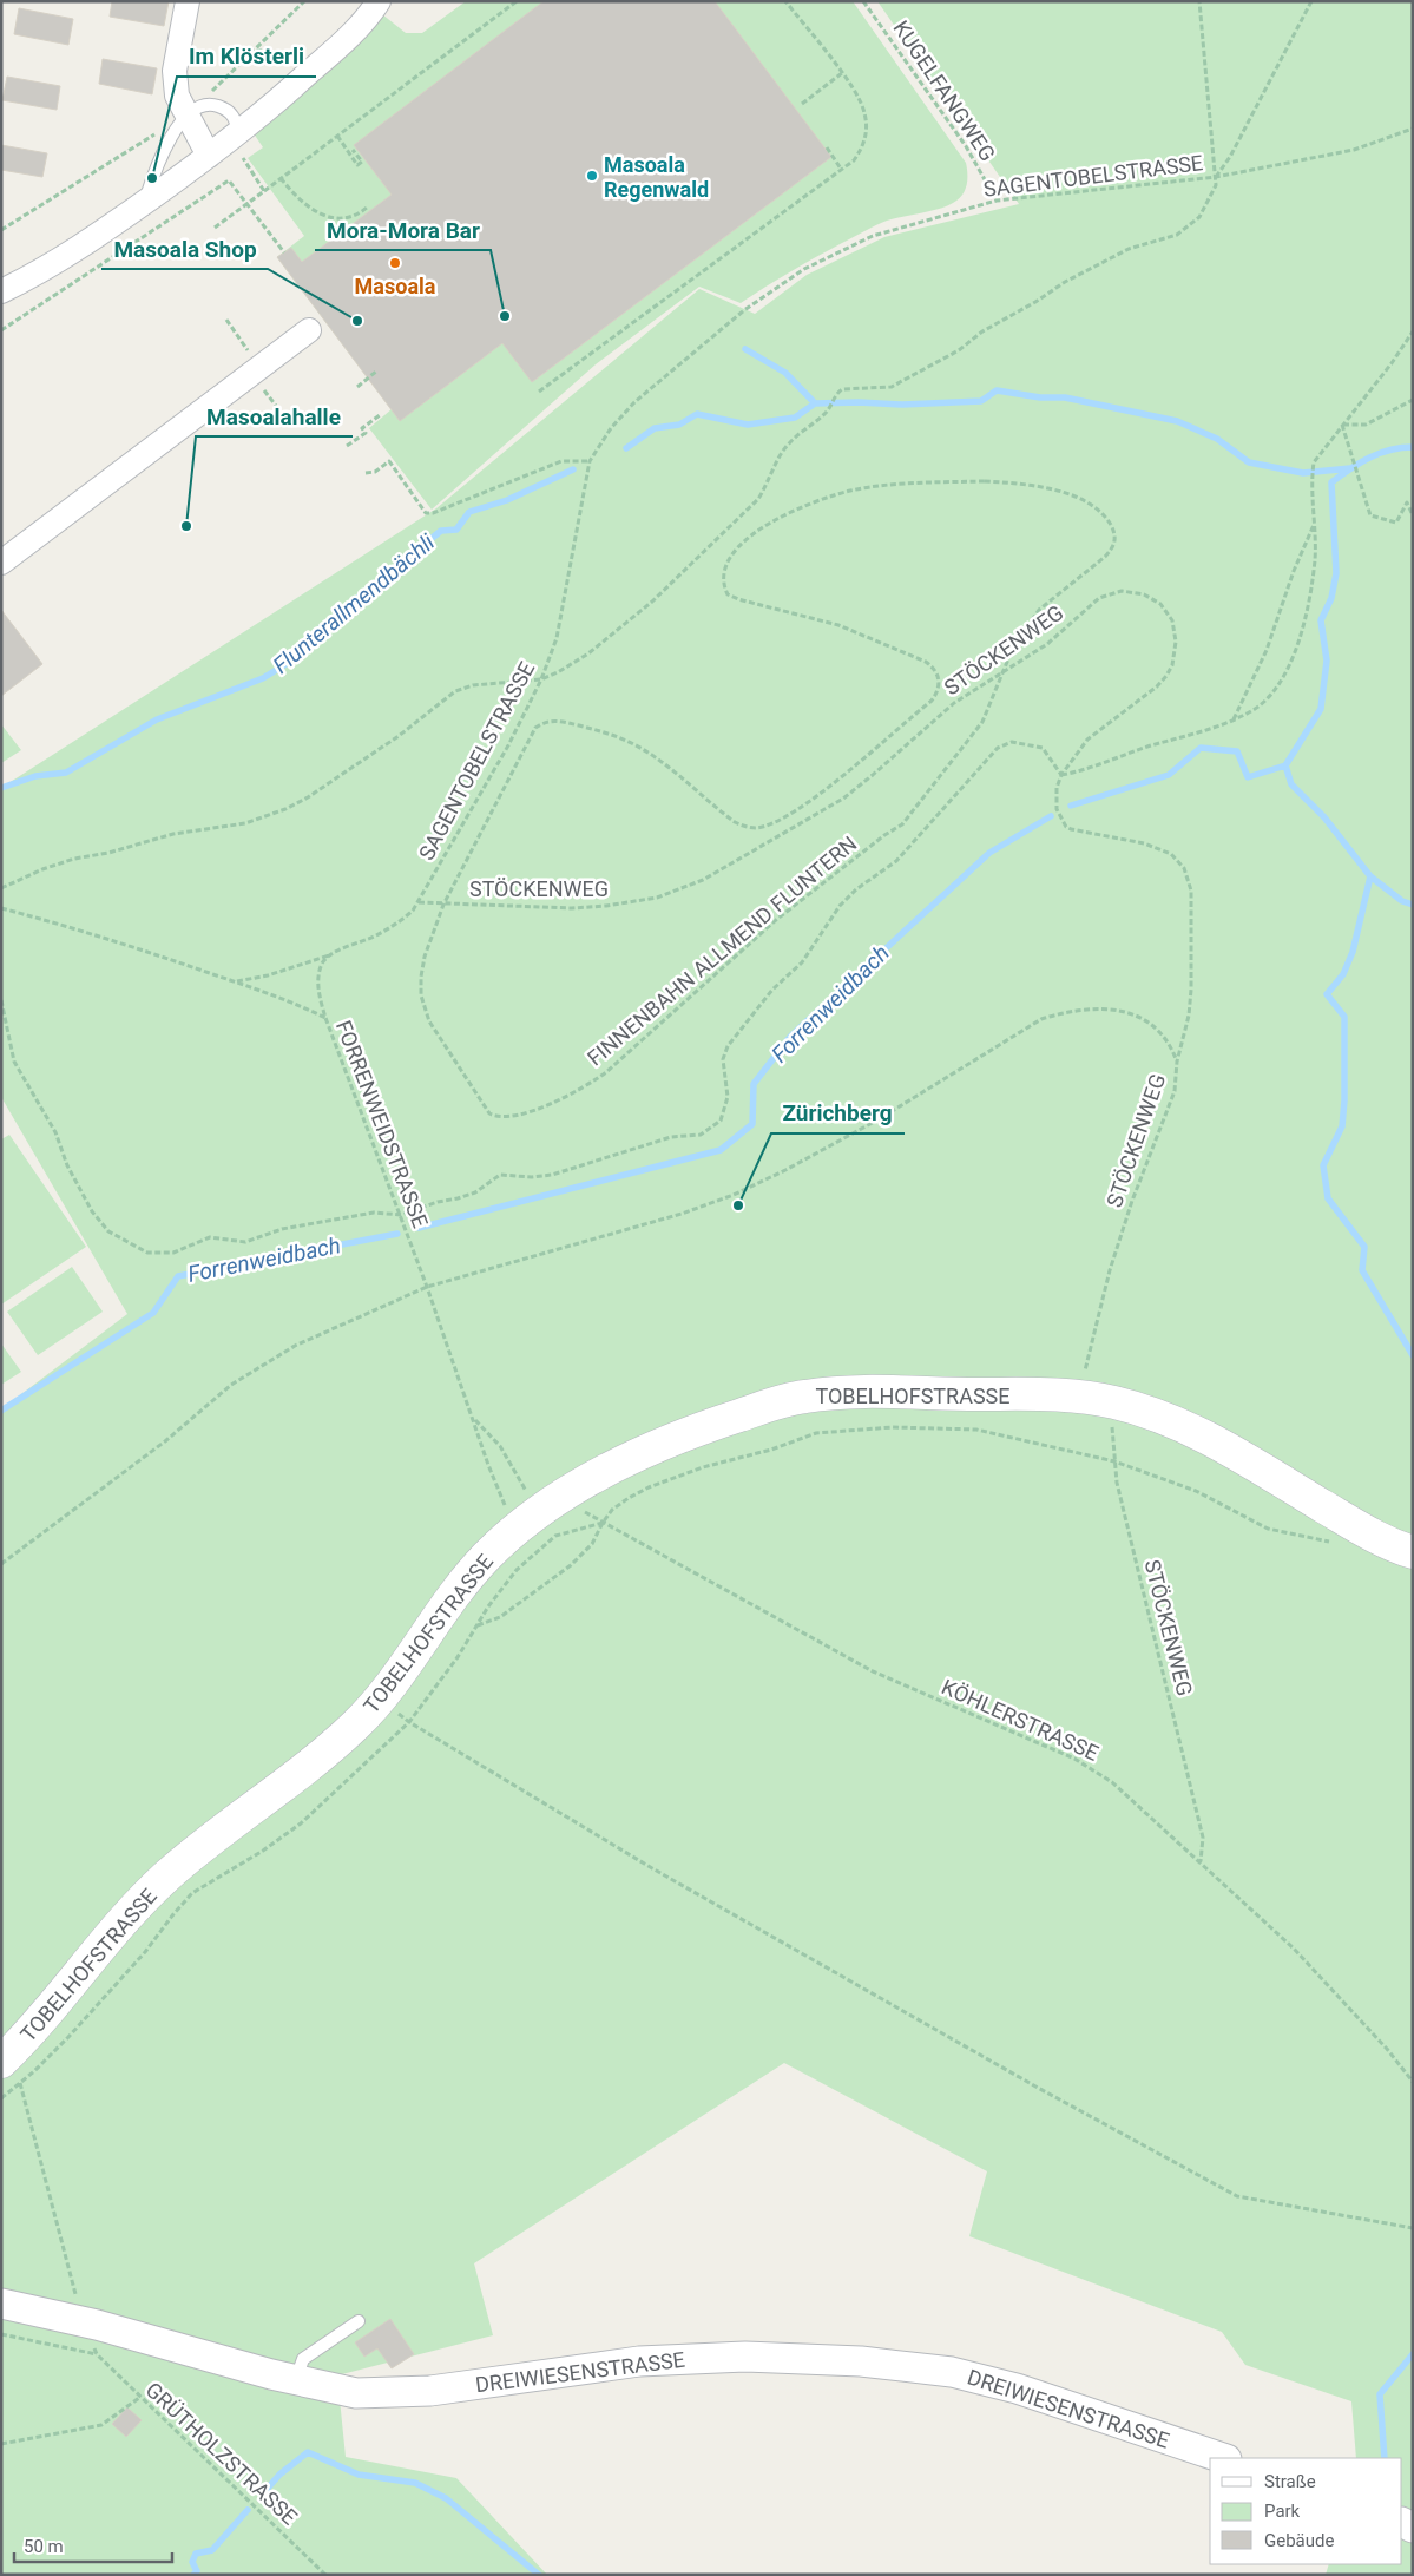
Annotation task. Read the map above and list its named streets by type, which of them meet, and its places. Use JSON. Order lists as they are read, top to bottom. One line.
{"streets":{"main road":["TOBELHOFSTRASSE"],"street":["DREIWIESENSTRASSE"],"path":["KUGELFANGWEG","SAGENTOBELSTRASSE","STÖCKENWEG","FINNENBAHN ALLMEND FLUNTERN","FORRENWEIDSTRASSE","KÖHLERSTRASSE","GRÜTHOLZSTRASSE"]},"crossings":[["KUGELFANGWEG","SAGENTOBELSTRASSE"],["SAGENTOBELSTRASSE","STÖCKENWEG"],["SAGENTOBELSTRASSE","FORRENWEIDSTRASSE"],["STÖCKENWEG","FINNENBAHN ALLMEND FLUNTERN"],["STÖCKENWEG","TOBELHOFSTRASSE"],["STÖCKENWEG","KÖHLERSTRASSE"],["FORRENWEIDSTRASSE","TOBELHOFSTRASSE"]],"water":["Flunterallmendbächli","Forrenweidbach"],"places":["Masoala Regenwald","Im Klösterli","Masoala","Mora-Mora Bar","Masoala Shop","Masoalahalle","Zürichberg"],"legend":["Straße","Park","Gebäude"],"scale_bar":"50 m"}
